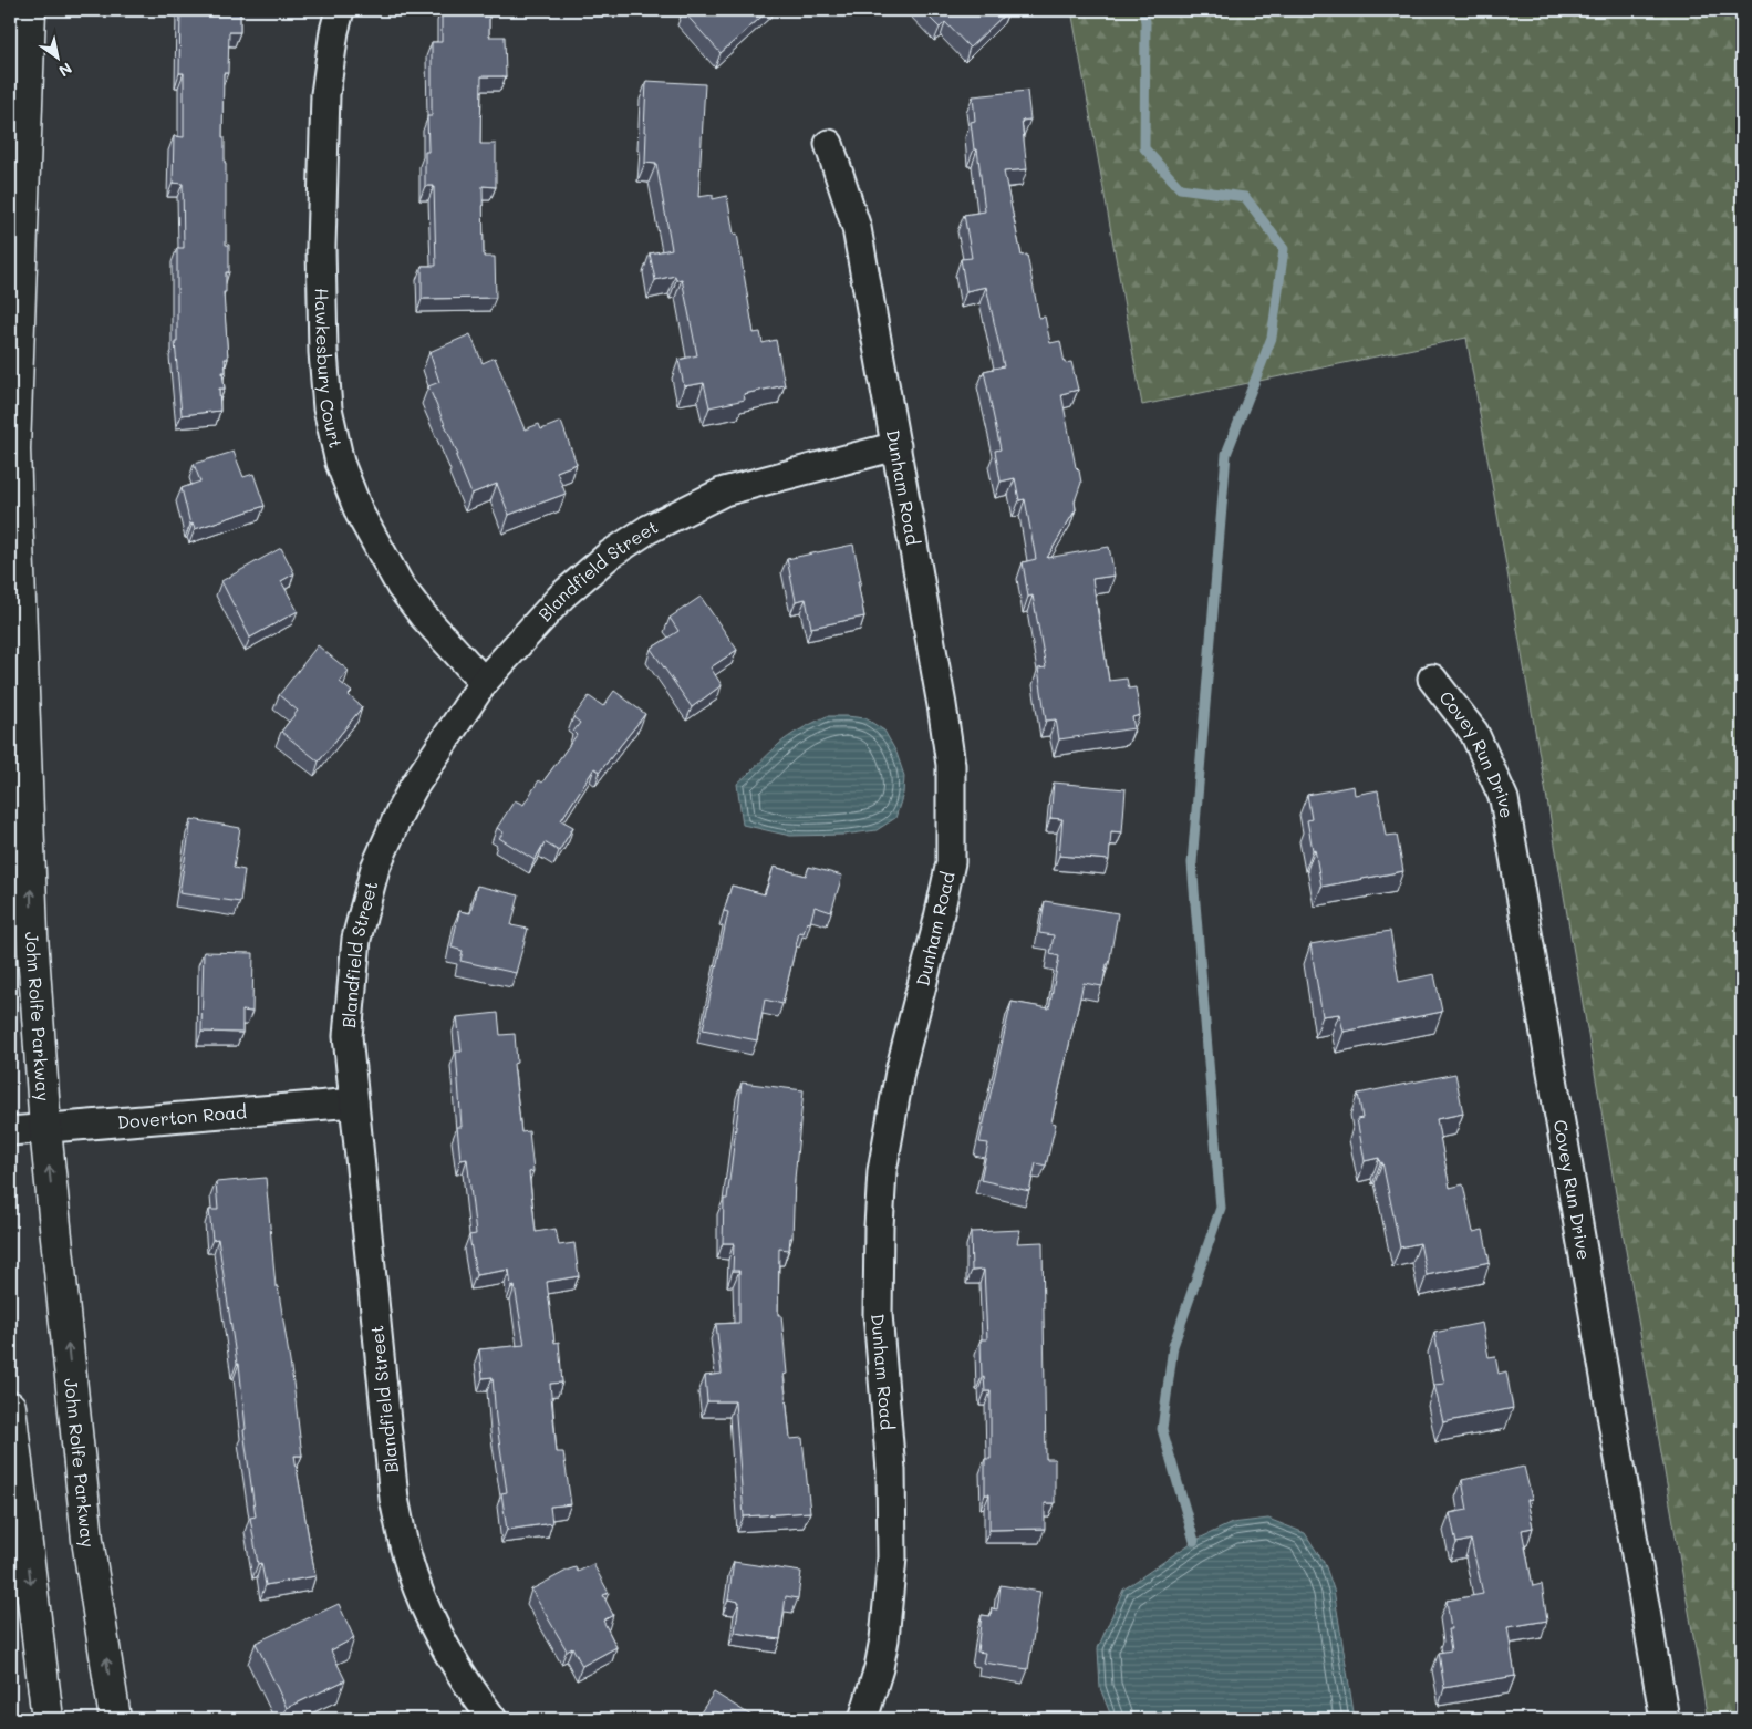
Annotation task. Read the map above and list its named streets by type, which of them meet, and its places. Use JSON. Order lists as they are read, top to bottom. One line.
{"streets":{"main road":["John Rolfe Parkway"],"street":["Hawkesbury Court","Dunham Road","Blandfield Street","Covey Run Drive","Doverton Road"]},"crossings":[["Hawkesbury Court","Blandfield Street"],["Dunham Road","Blandfield Street"],["Blandfield Street","Doverton Road"],["John Rolfe Parkway","Doverton Road"]],"one_way":["John Rolfe Parkway"],"north":"bottom right"}
